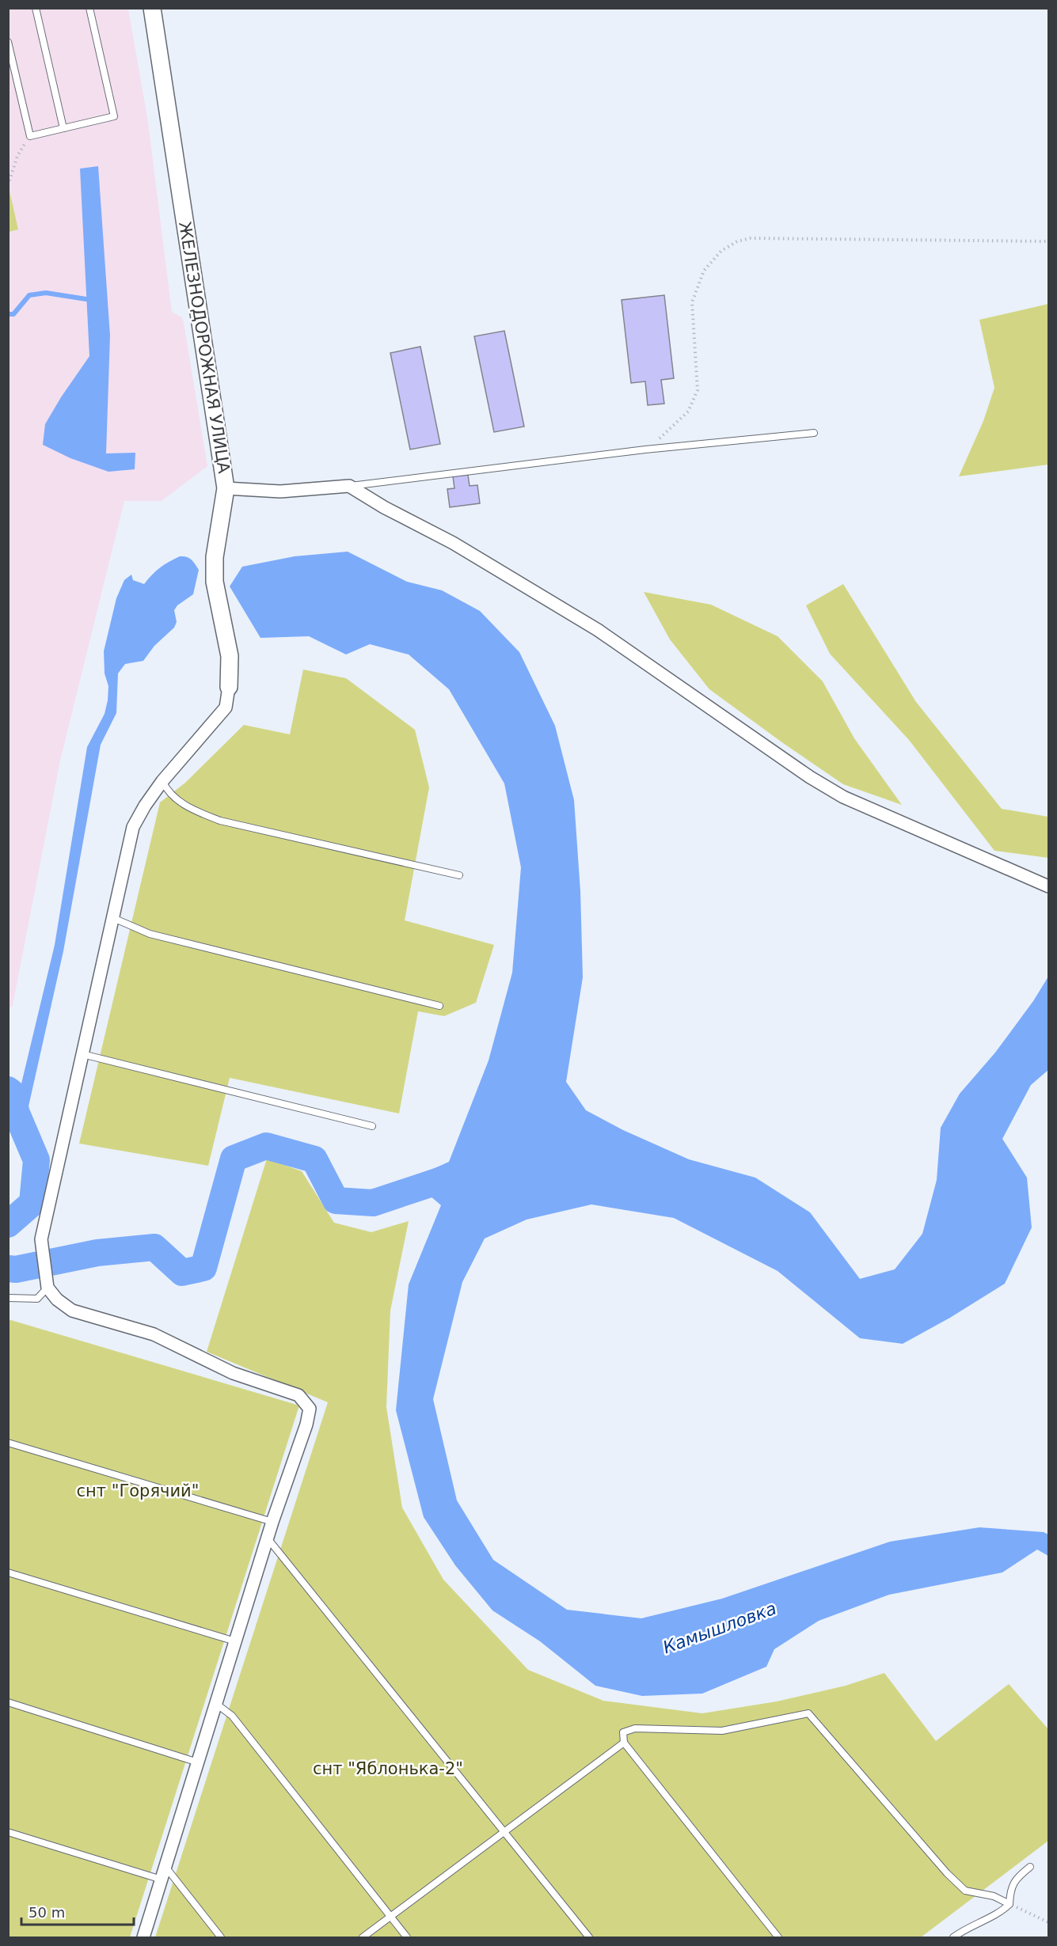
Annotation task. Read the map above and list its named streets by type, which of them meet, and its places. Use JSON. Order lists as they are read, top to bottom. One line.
{"streets":{"street":["ЖЕЛЕЗНОДОРОЖНАЯ УЛИЦА"]},"water":["Камышловка"],"parks":["снт \"Горячий\"","снт \"Яблонька-2\""],"scale_bar":"50 m"}
